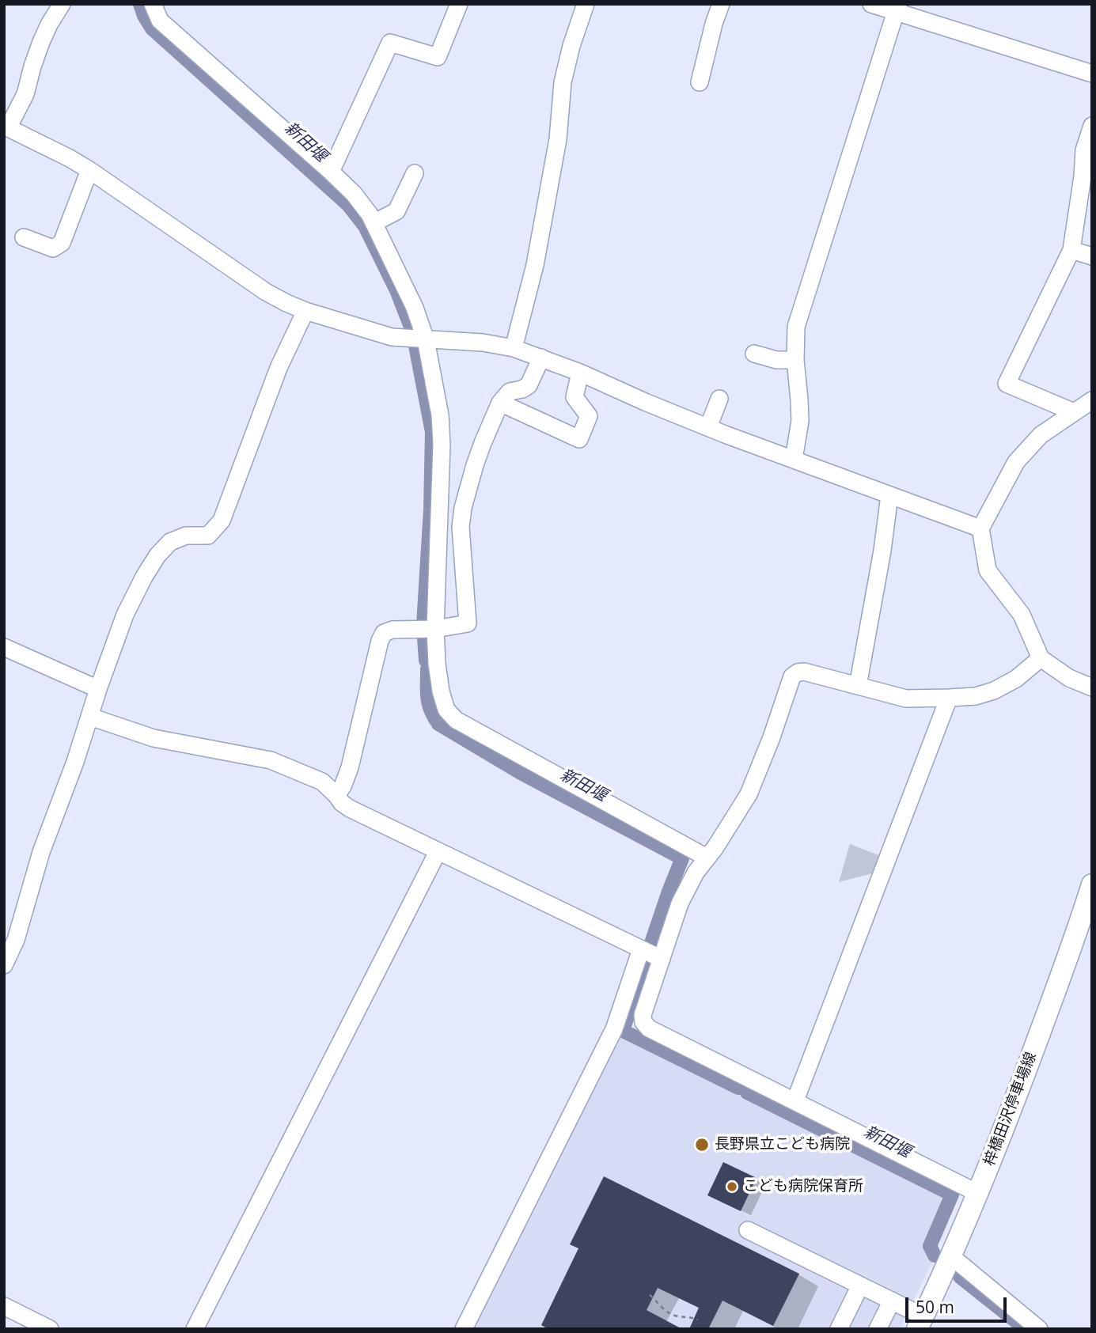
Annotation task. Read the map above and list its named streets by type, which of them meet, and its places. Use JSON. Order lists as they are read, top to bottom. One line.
{"streets":{"main road":["梓橋田沢停車場線"]},"water":["新田堰"],"places":["長野県立こども病院","こども病院保育所"],"scale_bar":"50 m"}
